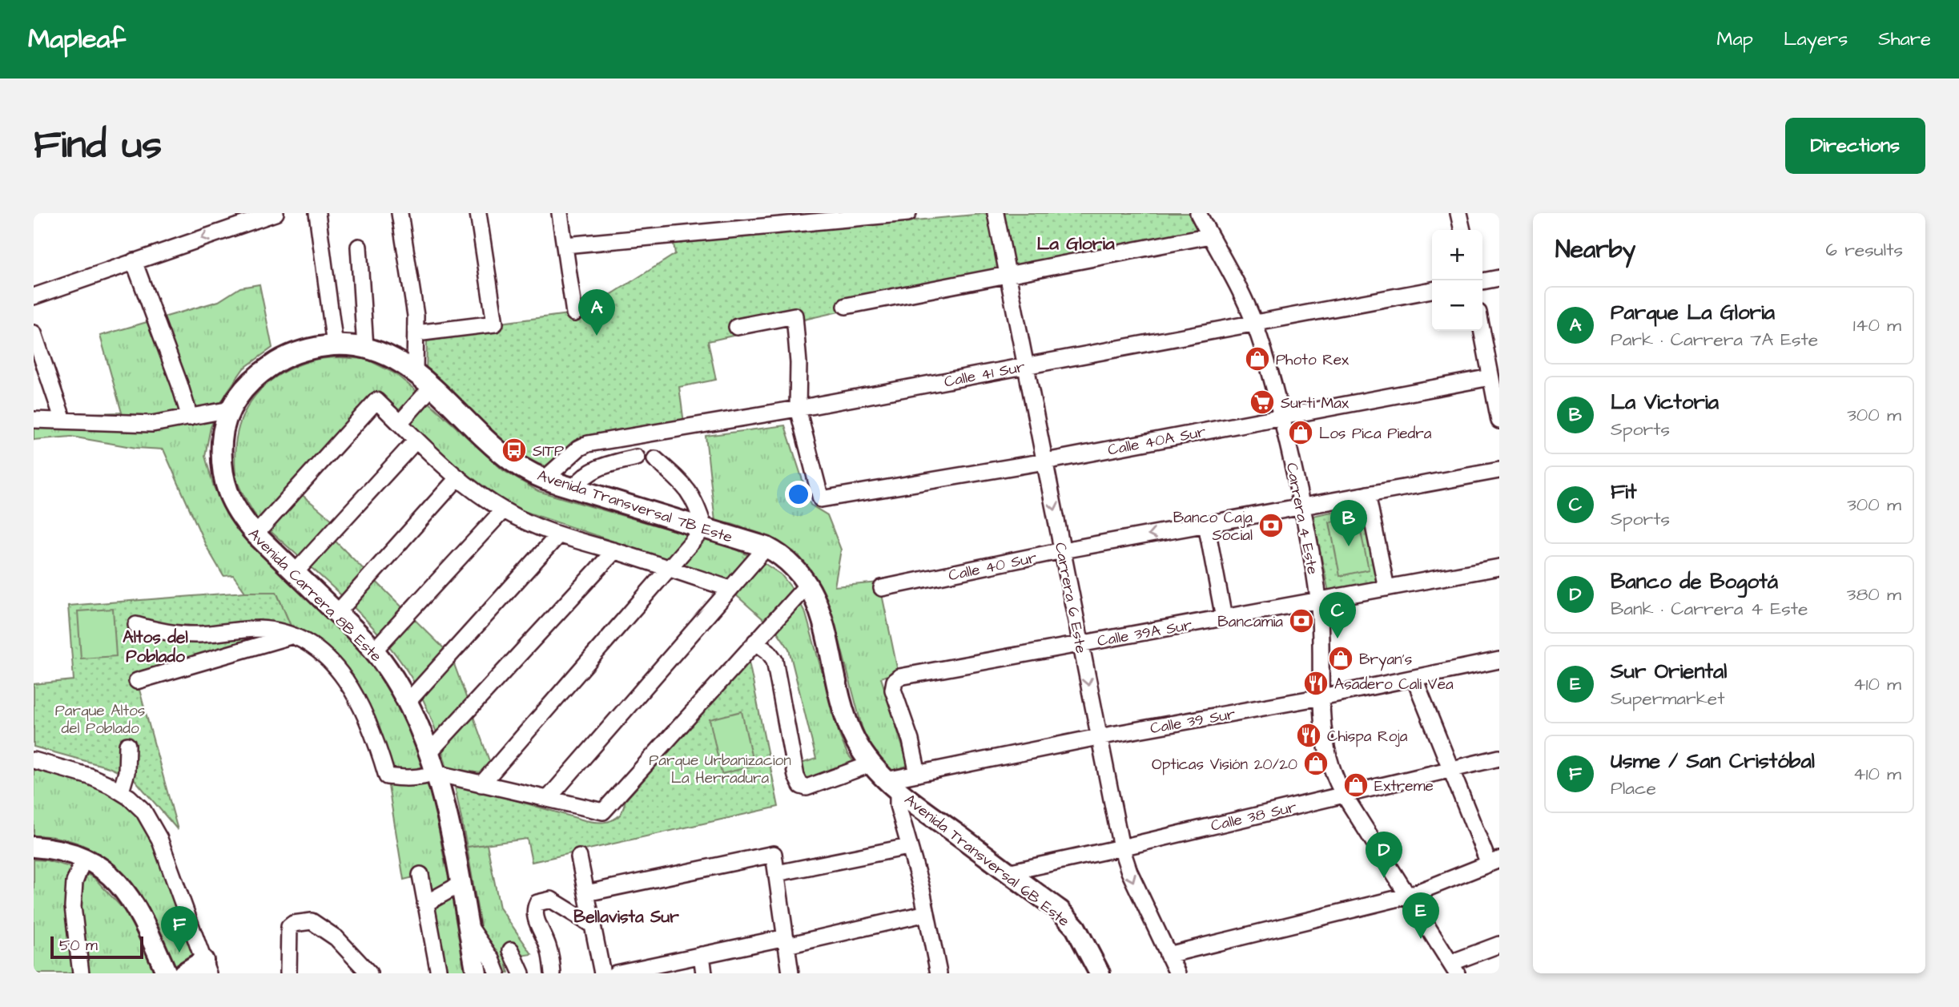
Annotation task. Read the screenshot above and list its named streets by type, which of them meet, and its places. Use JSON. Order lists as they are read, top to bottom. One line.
{"streets":{"main road":["Avenida Transversal 7B Este","Avenida Carrera 8B Este","Avenida Transversal 6B Este"],"street":["Calle 41 Sur","Calle 40A Sur","Carrera 4 Este","Calle 40 Sur","Carrera 6 Este","Calle 39A Sur","Calle 39 Sur","Calle 38 Sur"]},"crossings":[["Calle 41 Sur","Calle 40A Sur"],["Calle 41 Sur","Avenida Transversal 7B Este"],["Calle 41 Sur","Carrera 4 Este"],["Calle 41 Sur","Carrera 6 Este"],["Calle 40A Sur","Carrera 4 Este"],["Calle 40A Sur","Carrera 6 Este"],["Avenida Transversal 7B Este","Avenida Carrera 8B Este"],["Avenida Transversal 7B Este","Avenida Transversal 6B Este"],["Carrera 4 Este","Calle 40 Sur"],["Carrera 4 Este","Calle 39A Sur"],["Carrera 4 Este","Calle 39 Sur"],["Carrera 4 Este","Calle 38 Sur"],["Calle 40 Sur","Carrera 6 Este"],["Carrera 6 Este","Calle 39A Sur"],["Carrera 6 Este","Calle 39 Sur"],["Carrera 6 Este","Calle 38 Sur"],["Calle 39A Sur","Calle 39 Sur"],["Calle 39 Sur","Avenida Transversal 6B Este"],["Calle 38 Sur","Avenida Transversal 6B Este"]],"one_way":["Carrera 6 Este"],"districts":["La Gloria","Altos del Poblado","Bellavista Sur"],"parks":["Parque Altos del Poblado","Parque Urbanizacion La Herradura"],"places":{"shop":["Photo Rex","Los Pica Piedra","Bryan's","Opticas Visión 20/20","Extreme"],"supermarket":["Surti Max"],"bus stop":["SITP"],"bank":["Banco Caja Social","Bancamia"],"restaurant":["Asadero Cali Vea","Chispa Roja"]},"scale_bar":"50 m","page":{"header":"Mapleaf","nav":["Map","Layers","Share"],"buttons":"Directions","title":"Find us","heading":["Nearby","6 results"],"map_buttons":["+","−"],"list":[{"mark":"A","name":"Parque La Gloria","note":"Park · Carrera 7A Este","value":"140 m"},{"mark":"B","name":"La Victoria","note":"Sports","value":"300 m"},{"mark":"C","name":"Fit","note":"Sports","value":"300 m"},{"mark":"D","name":"Banco de Bogotá","note":"Bank · Carrera 4 Este","value":"380 m"},{"mark":"E","name":"Sur Oriental","note":"Supermarket","value":"410 m"},{"mark":"F","name":"Usme / San Cristóbal","note":"Place","value":"410 m"}],"pins":["A","B","C","D","E","F"],"scale":"50 m"}}
